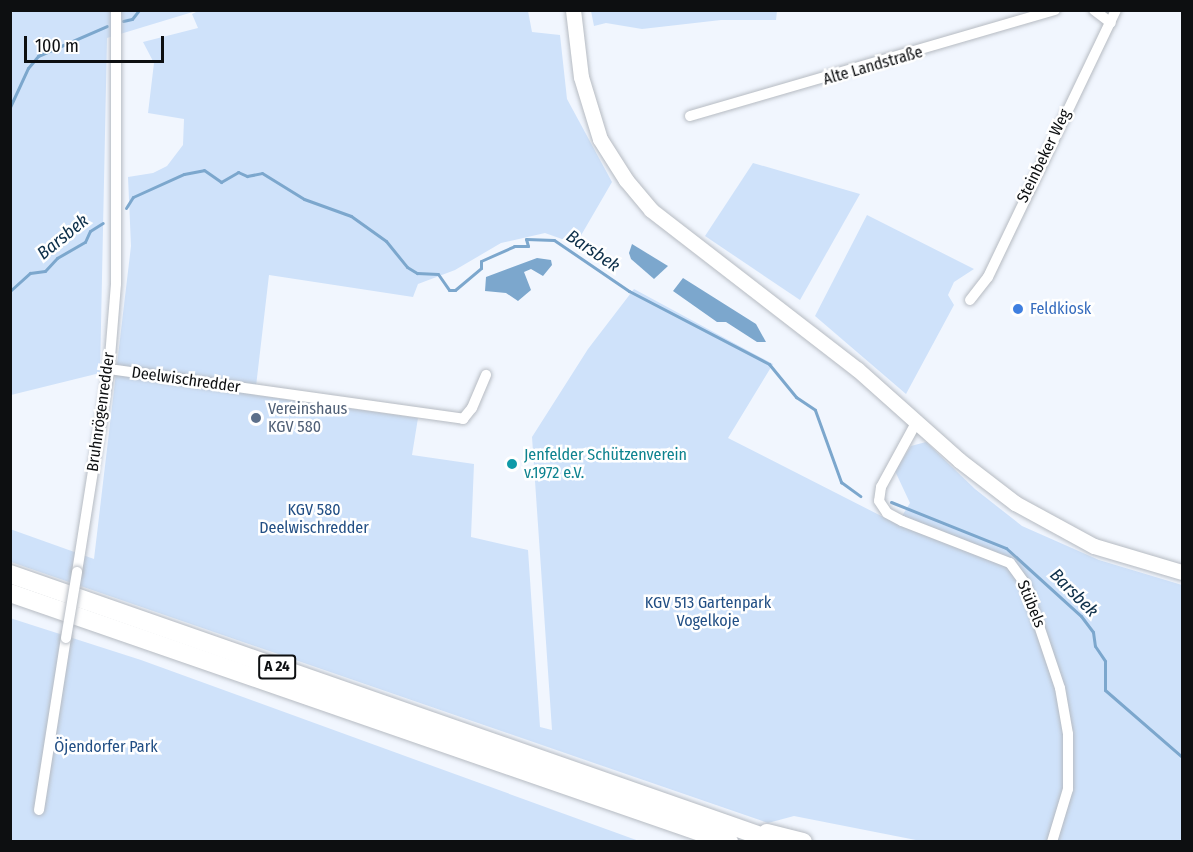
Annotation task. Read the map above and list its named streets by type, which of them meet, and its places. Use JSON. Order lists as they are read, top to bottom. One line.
{"streets":{"highway":["A 24"],"street":["Alte Landstraße","Steinbeker Weg","Deelwischredder","Bruhnrögenredder","Stübels"]},"crossings":[["Deelwischredder","Bruhnrögenredder"]],"water":["Barsbek"],"parks":["KGV 580 Deelwischredder","KGV 513 Gartenpark Vogelkoje","Öjendorfer Park"],"places":["Feldkiosk","Vereinshaus KGV 580","Jenfelder Schützenverein v.1972 e.V."],"scale_bar":"100 m"}
